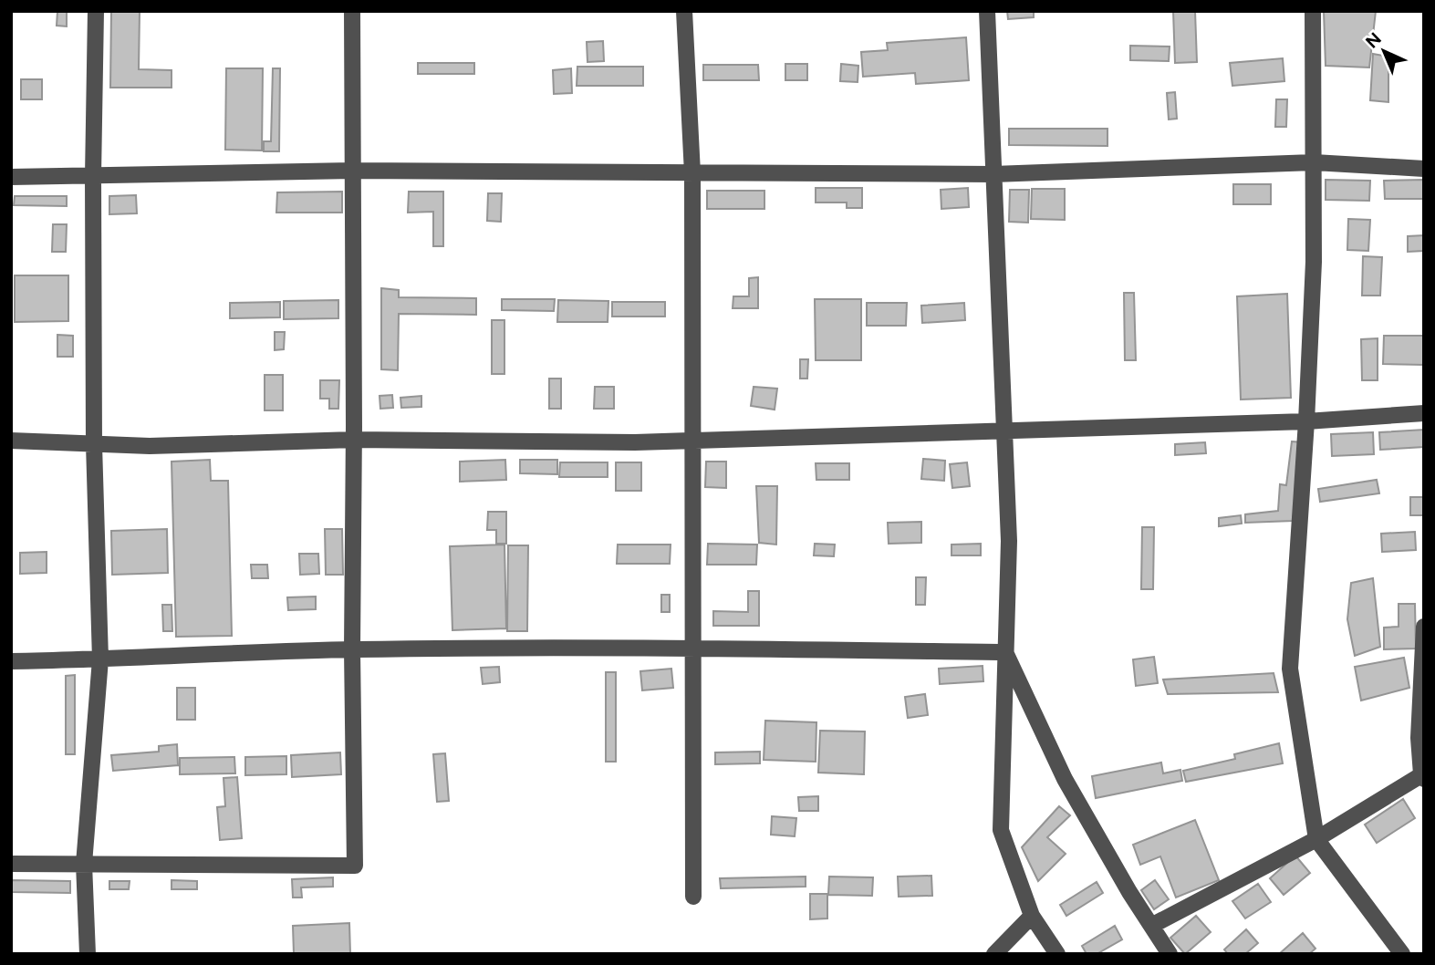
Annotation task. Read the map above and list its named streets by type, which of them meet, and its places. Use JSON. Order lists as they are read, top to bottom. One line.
{"north":"top left"}
